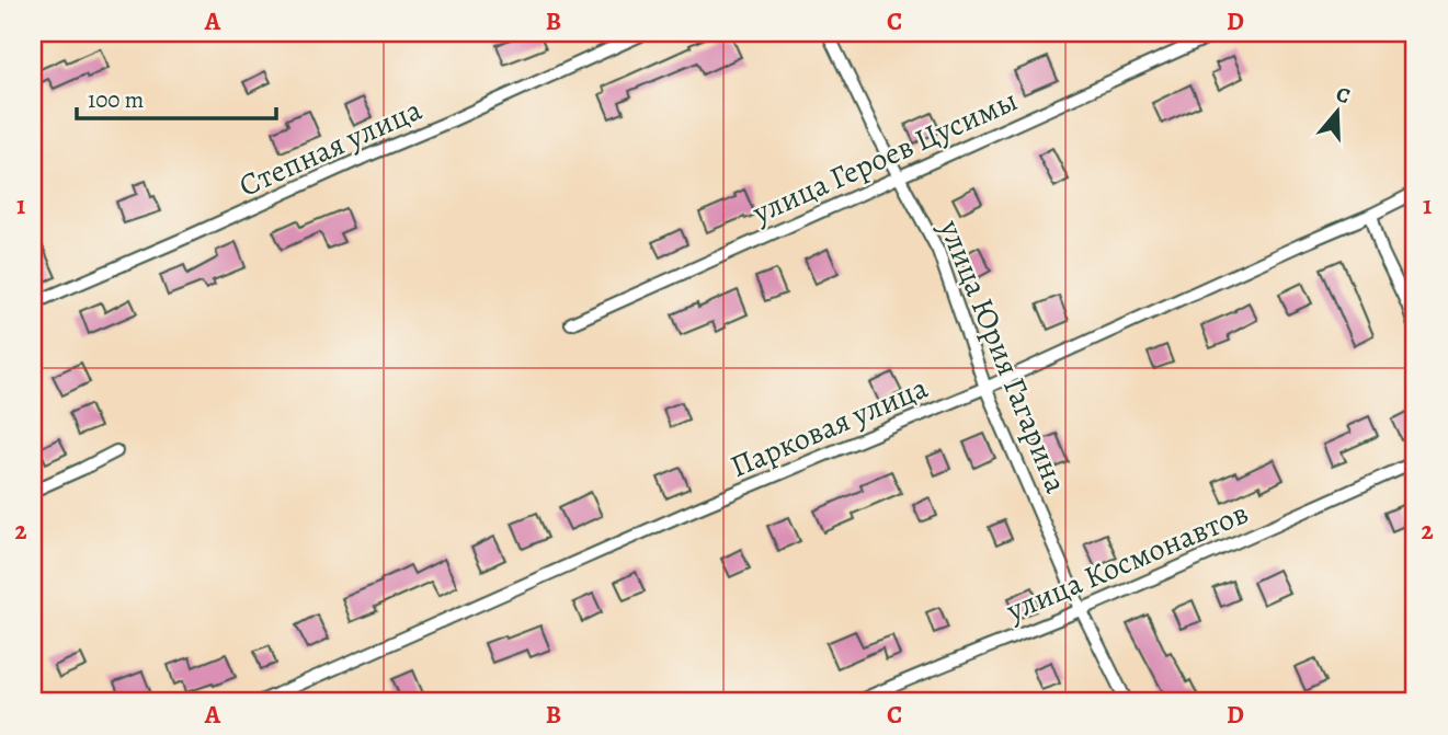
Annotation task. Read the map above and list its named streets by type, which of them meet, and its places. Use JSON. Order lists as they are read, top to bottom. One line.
{"streets":{"street":["Степная улица","улица Героев Цусимы","улица Юрия Гагарина","Парковая улица","улица Космонавтов"]},"crossings":[["улица Героев Цусимы","улица Юрия Гагарина"],["улица Юрия Гагарина","Парковая улица"],["улица Юрия Гагарина","улица Космонавтов"]],"scale_bar":"100 m","north":"top","grid":{"columns":["A","B","C","D"],"rows":["1","2"]}}
